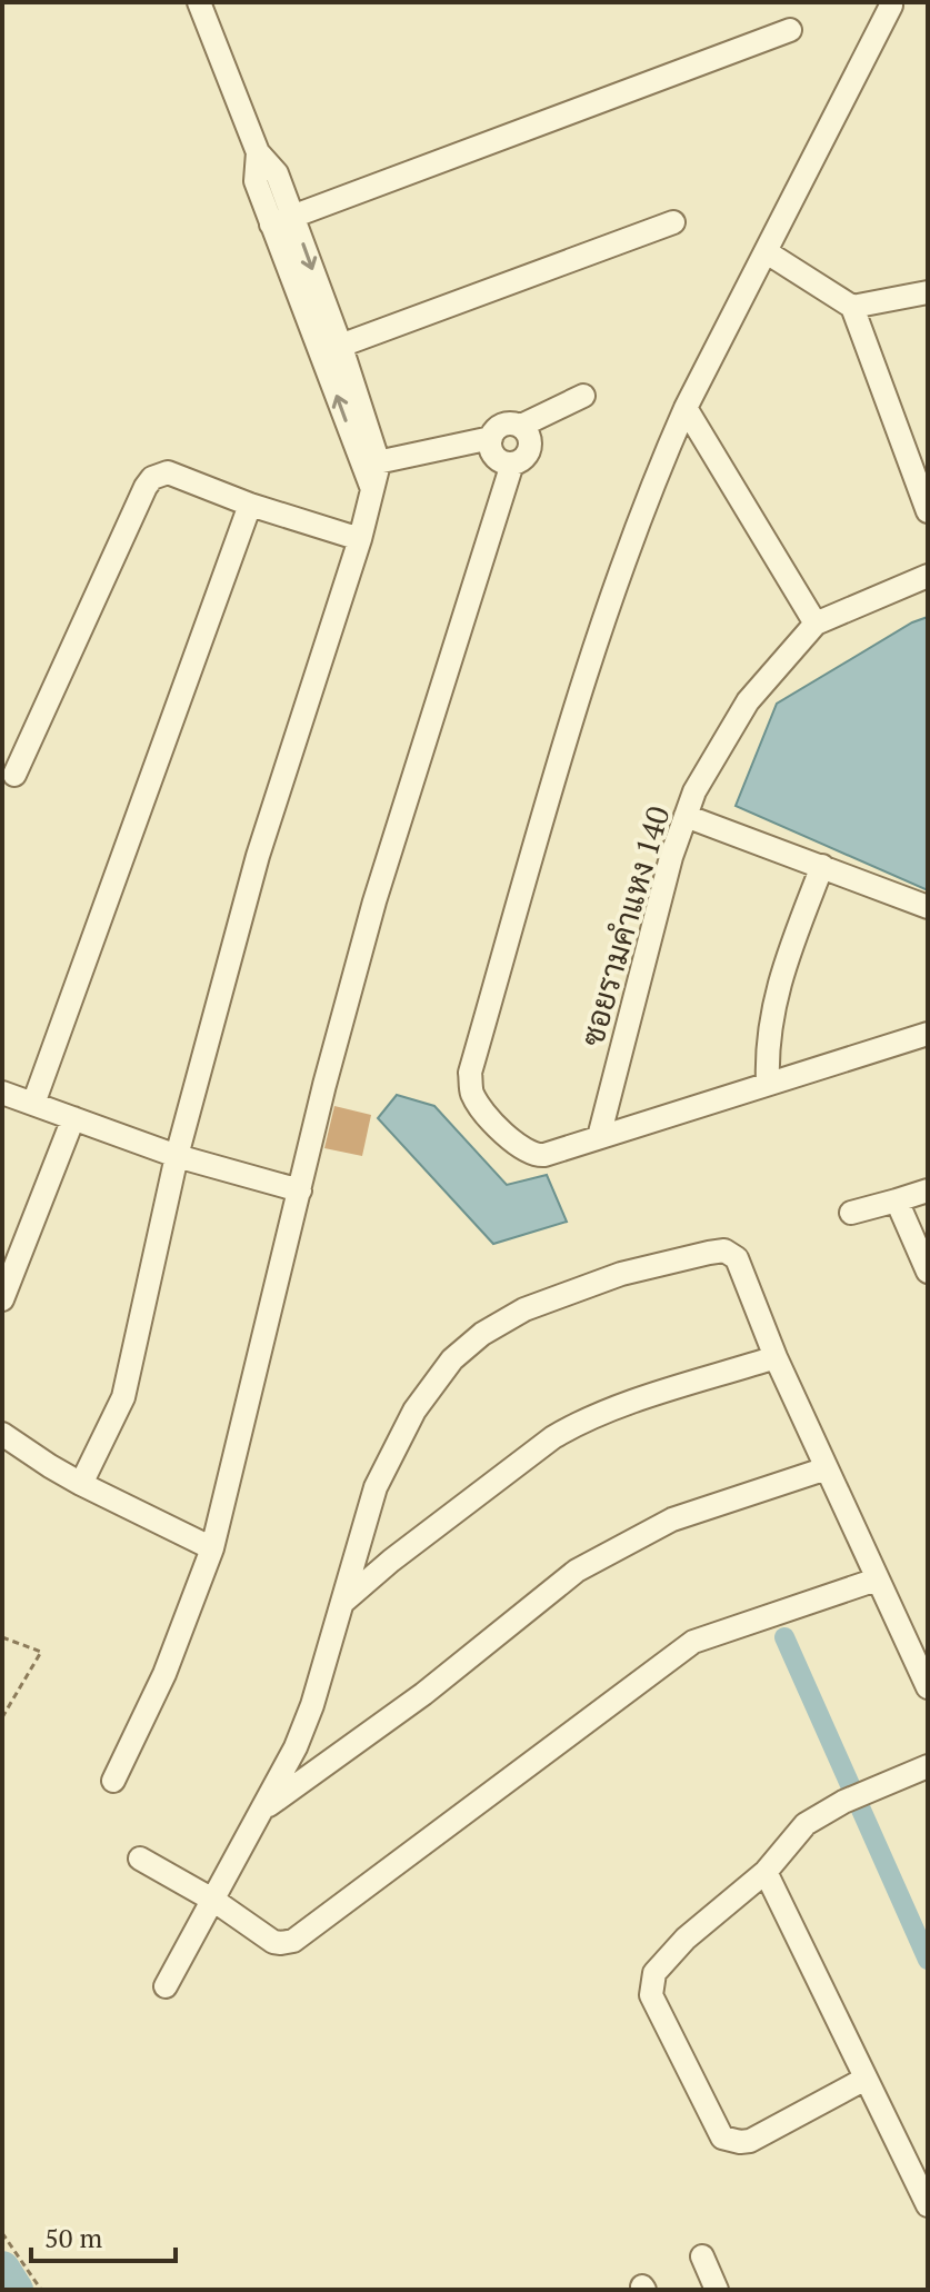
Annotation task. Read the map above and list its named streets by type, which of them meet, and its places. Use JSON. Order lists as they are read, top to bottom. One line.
{"streets":{"street":["ซอยรามคำแหง 140"]},"scale_bar":"50 m"}
